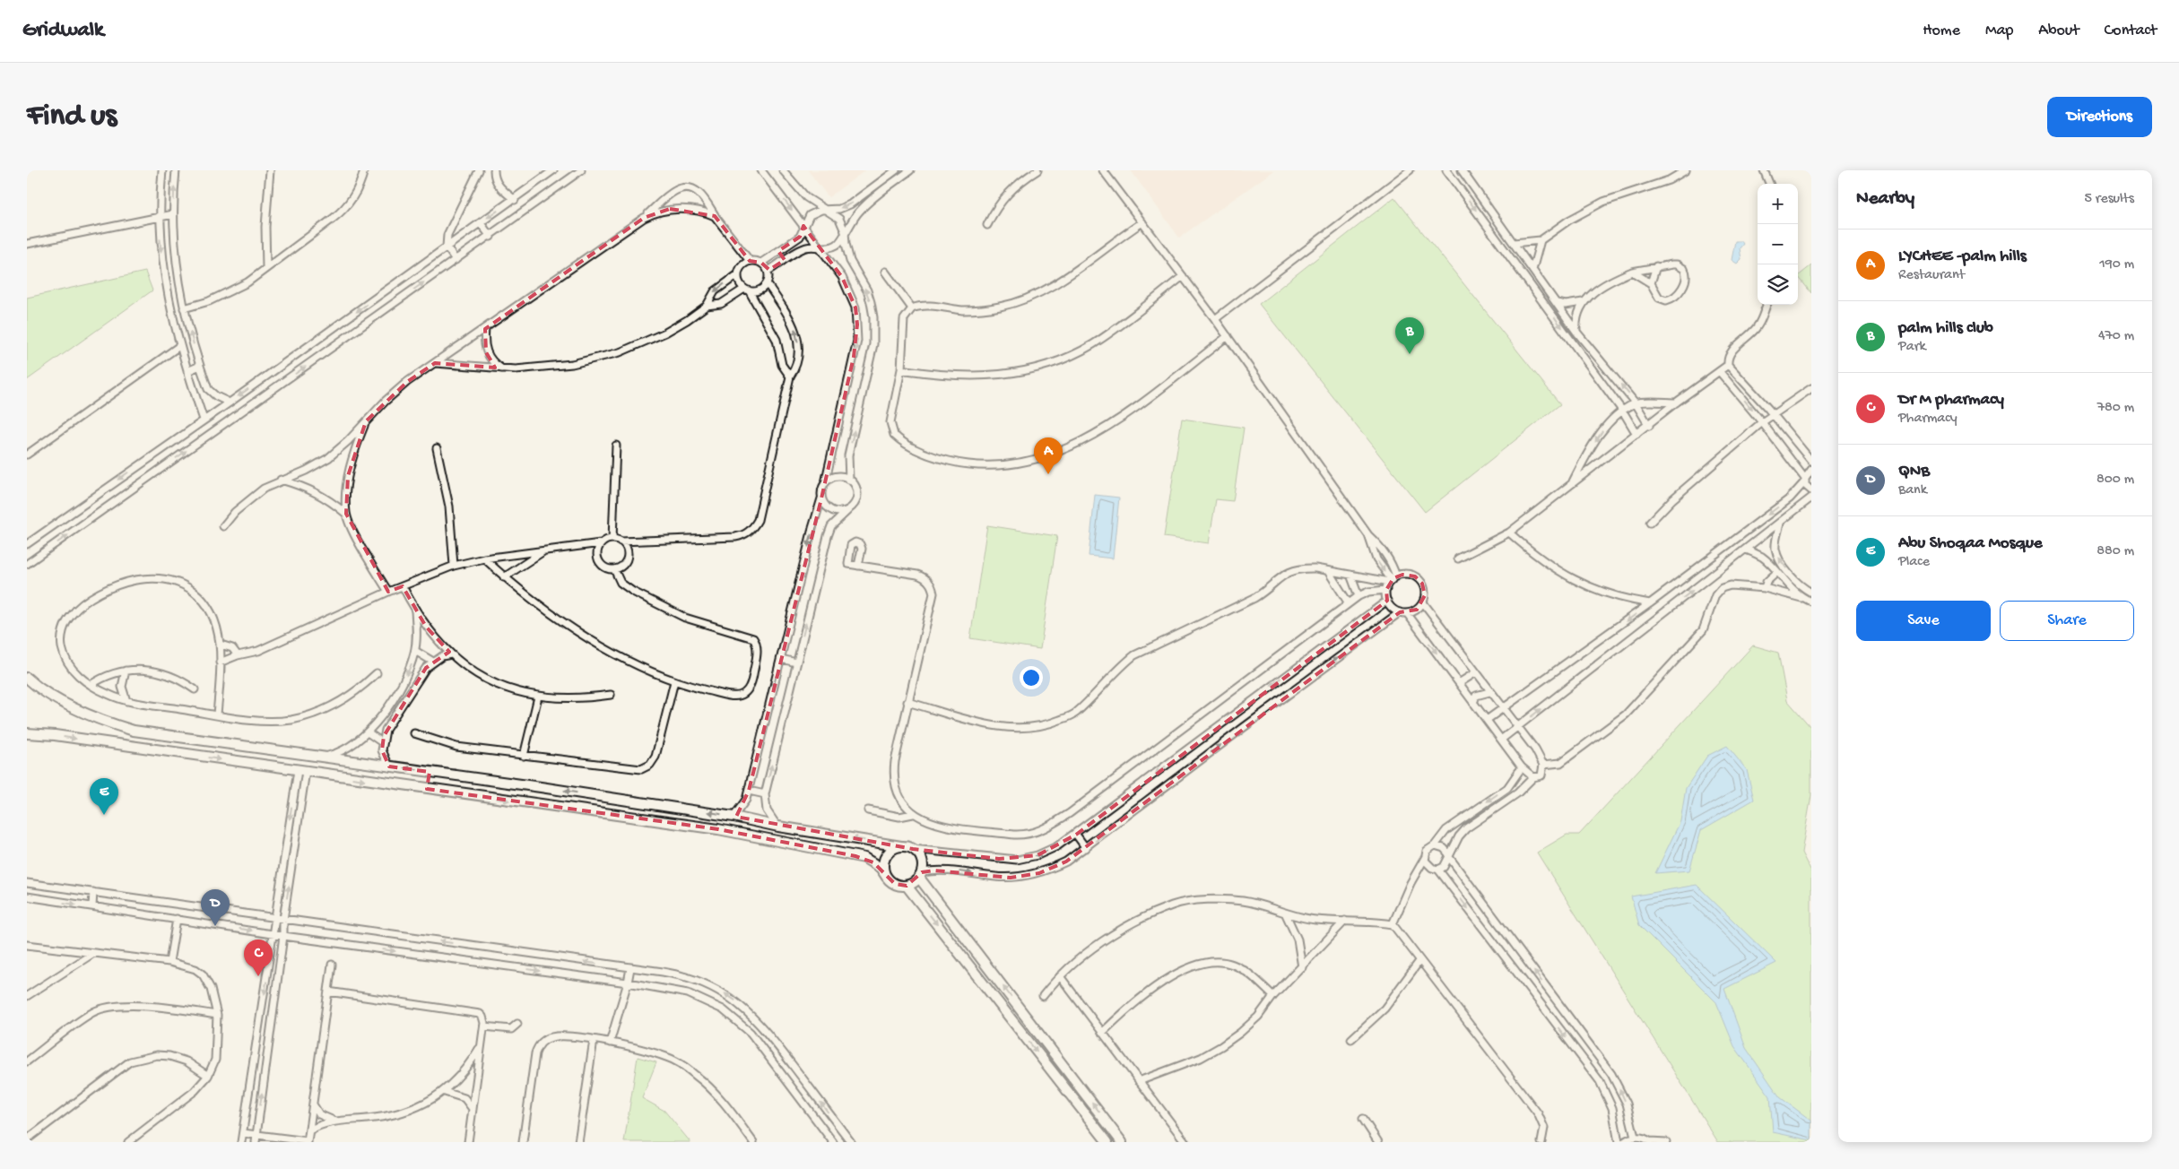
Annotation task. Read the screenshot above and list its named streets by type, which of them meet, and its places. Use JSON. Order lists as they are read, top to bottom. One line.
{"page":{"header":"Gridwalk","nav":["Home","Map","About","Contact"],"buttons":["Directions",["Save","Share"]],"title":"Find us","heading":["Nearby","5 results"],"map_buttons":["+","−"],"list":[{"mark":"A","name":"LYCHEE -palm hills","note":"Restaurant","value":"190 m"},{"mark":"B","name":"palm hills club","note":"Park","value":"470 m"},{"mark":"C","name":"Dr M pharmacy","note":"Pharmacy","value":"780 m"},{"mark":"D","name":"QNB","note":"Bank","value":"800 m"},{"mark":"E","name":"Abu Shoqaa Mosque","note":"Place","value":"880 m"}],"pins":["B","A","E","D","C"]}}
